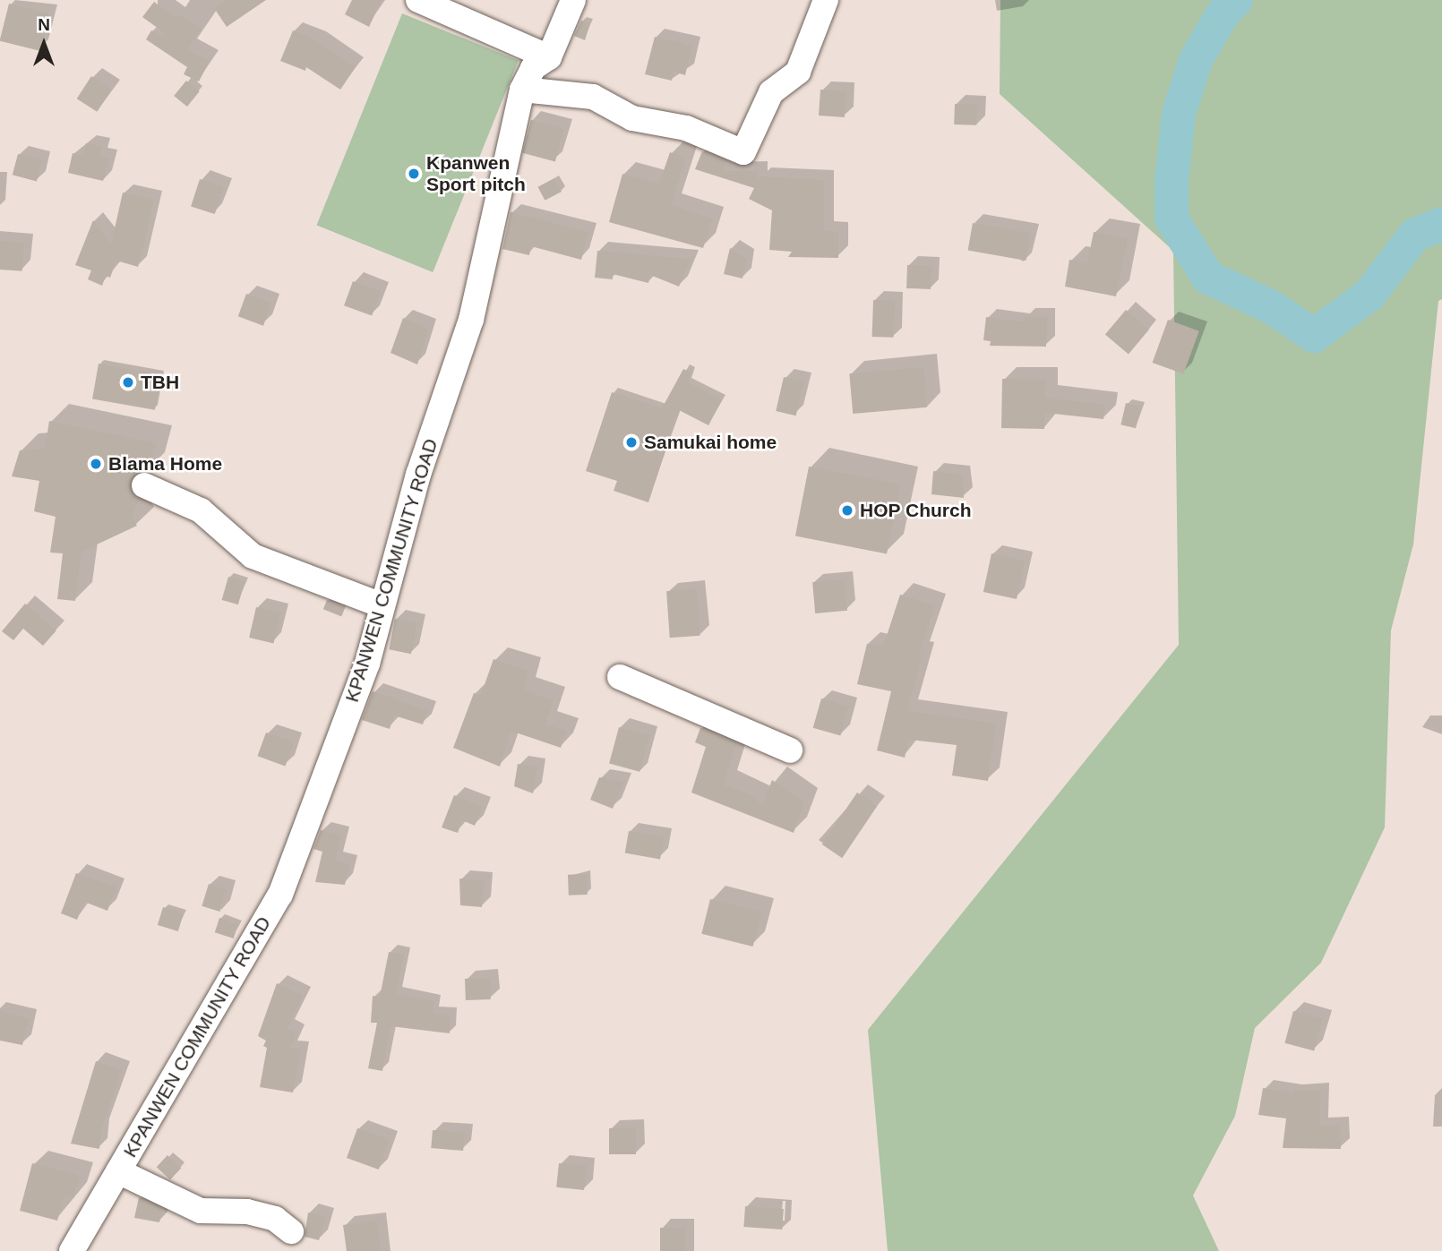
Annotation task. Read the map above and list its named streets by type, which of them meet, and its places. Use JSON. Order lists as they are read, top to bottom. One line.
{"streets":{"street":["KPANWEN COMMUNITY ROAD"]},"places":["Kpanwen Sport pitch","TBH","Samukai home","Blama Home","HOP Church"],"north":"top"}
